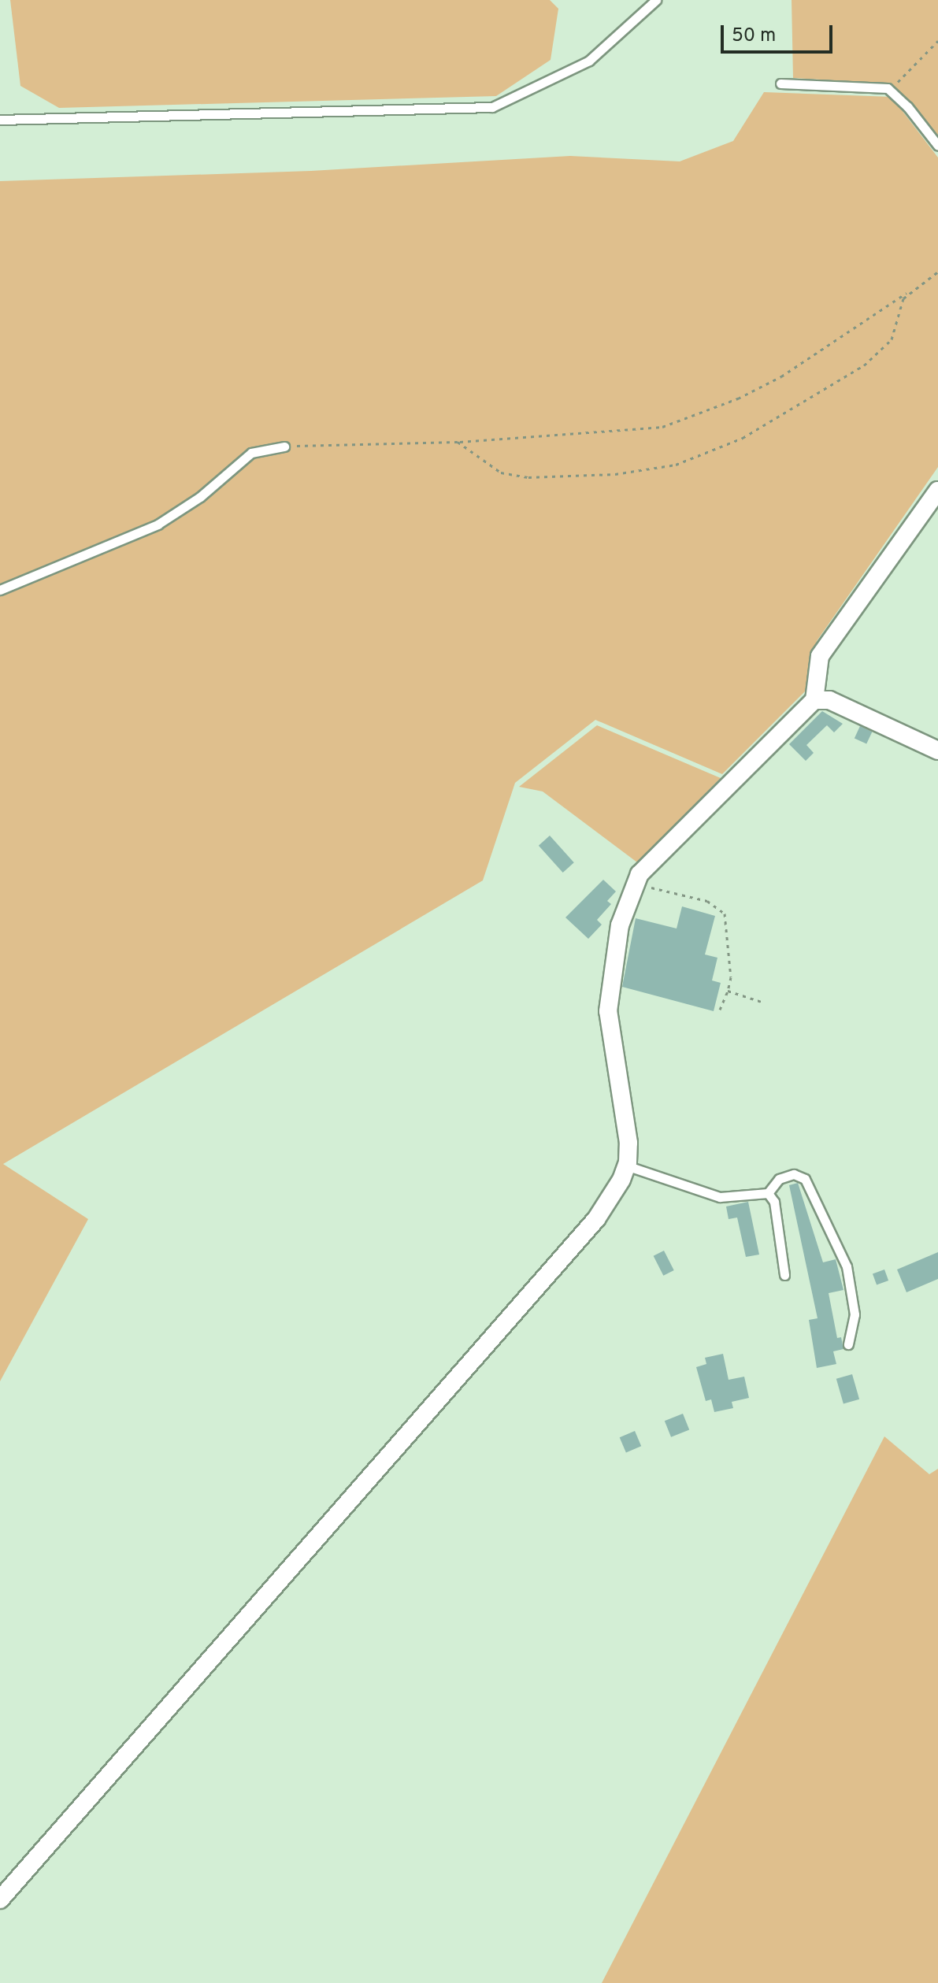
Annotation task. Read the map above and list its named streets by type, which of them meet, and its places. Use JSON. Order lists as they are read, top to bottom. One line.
{"scale_bar":"50 m"}
